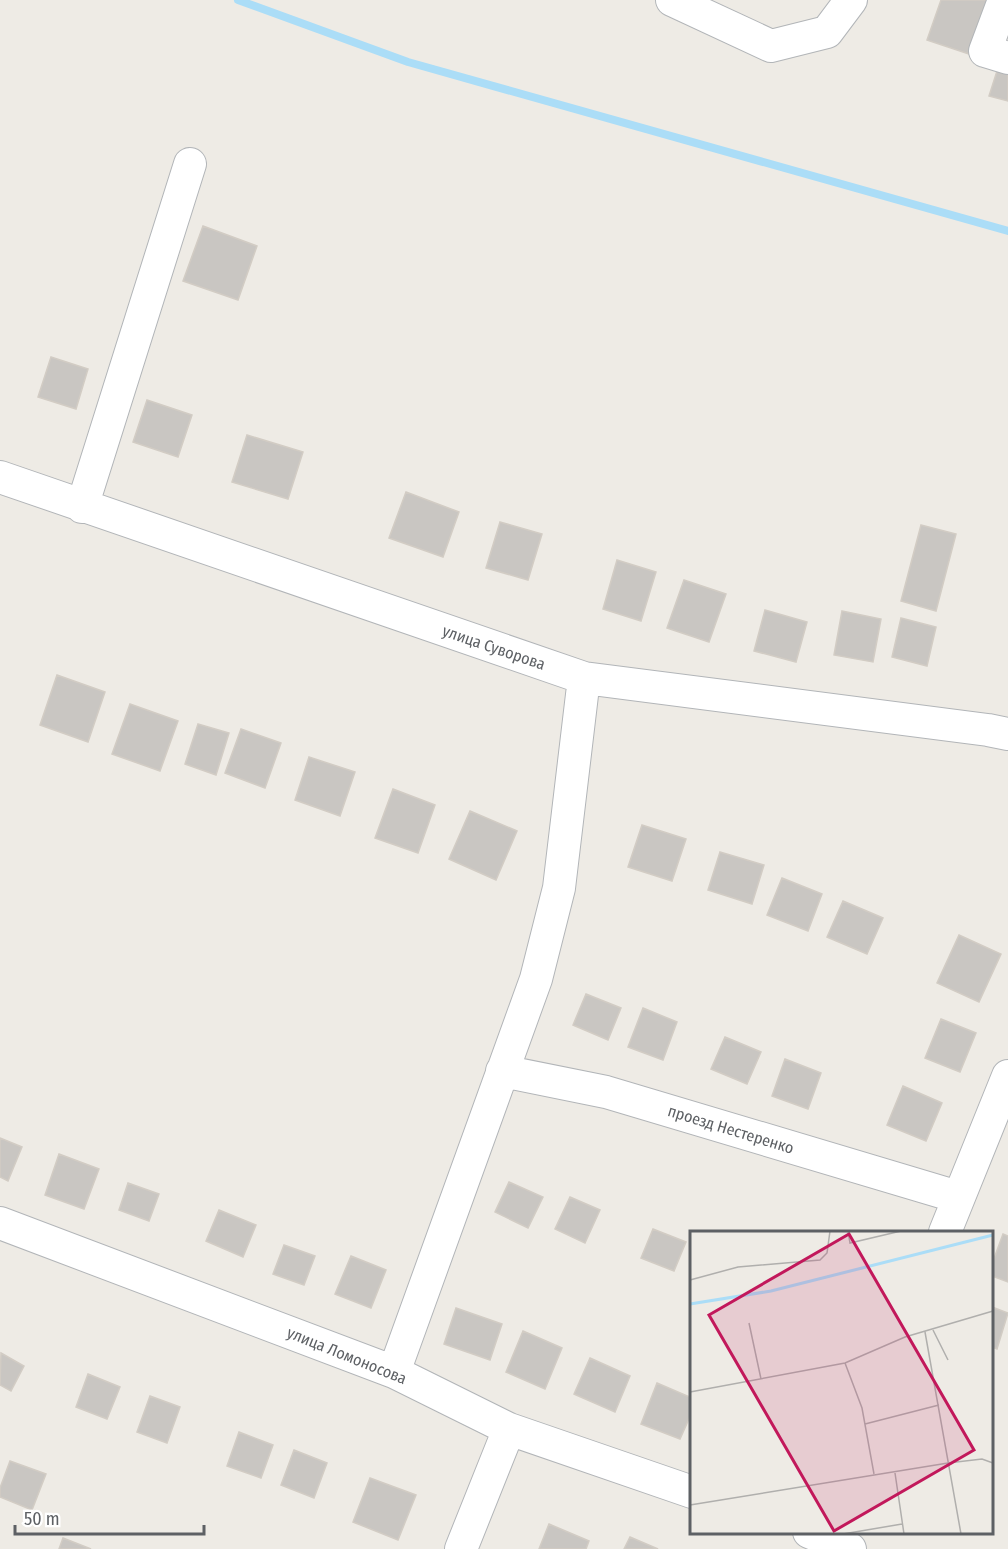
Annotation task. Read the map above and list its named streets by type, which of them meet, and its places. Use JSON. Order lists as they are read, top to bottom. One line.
{"streets":{"street":["улица Суворова","проезд Нестеренко","улица Ломоносова"]},"scale_bar":"50 m"}
